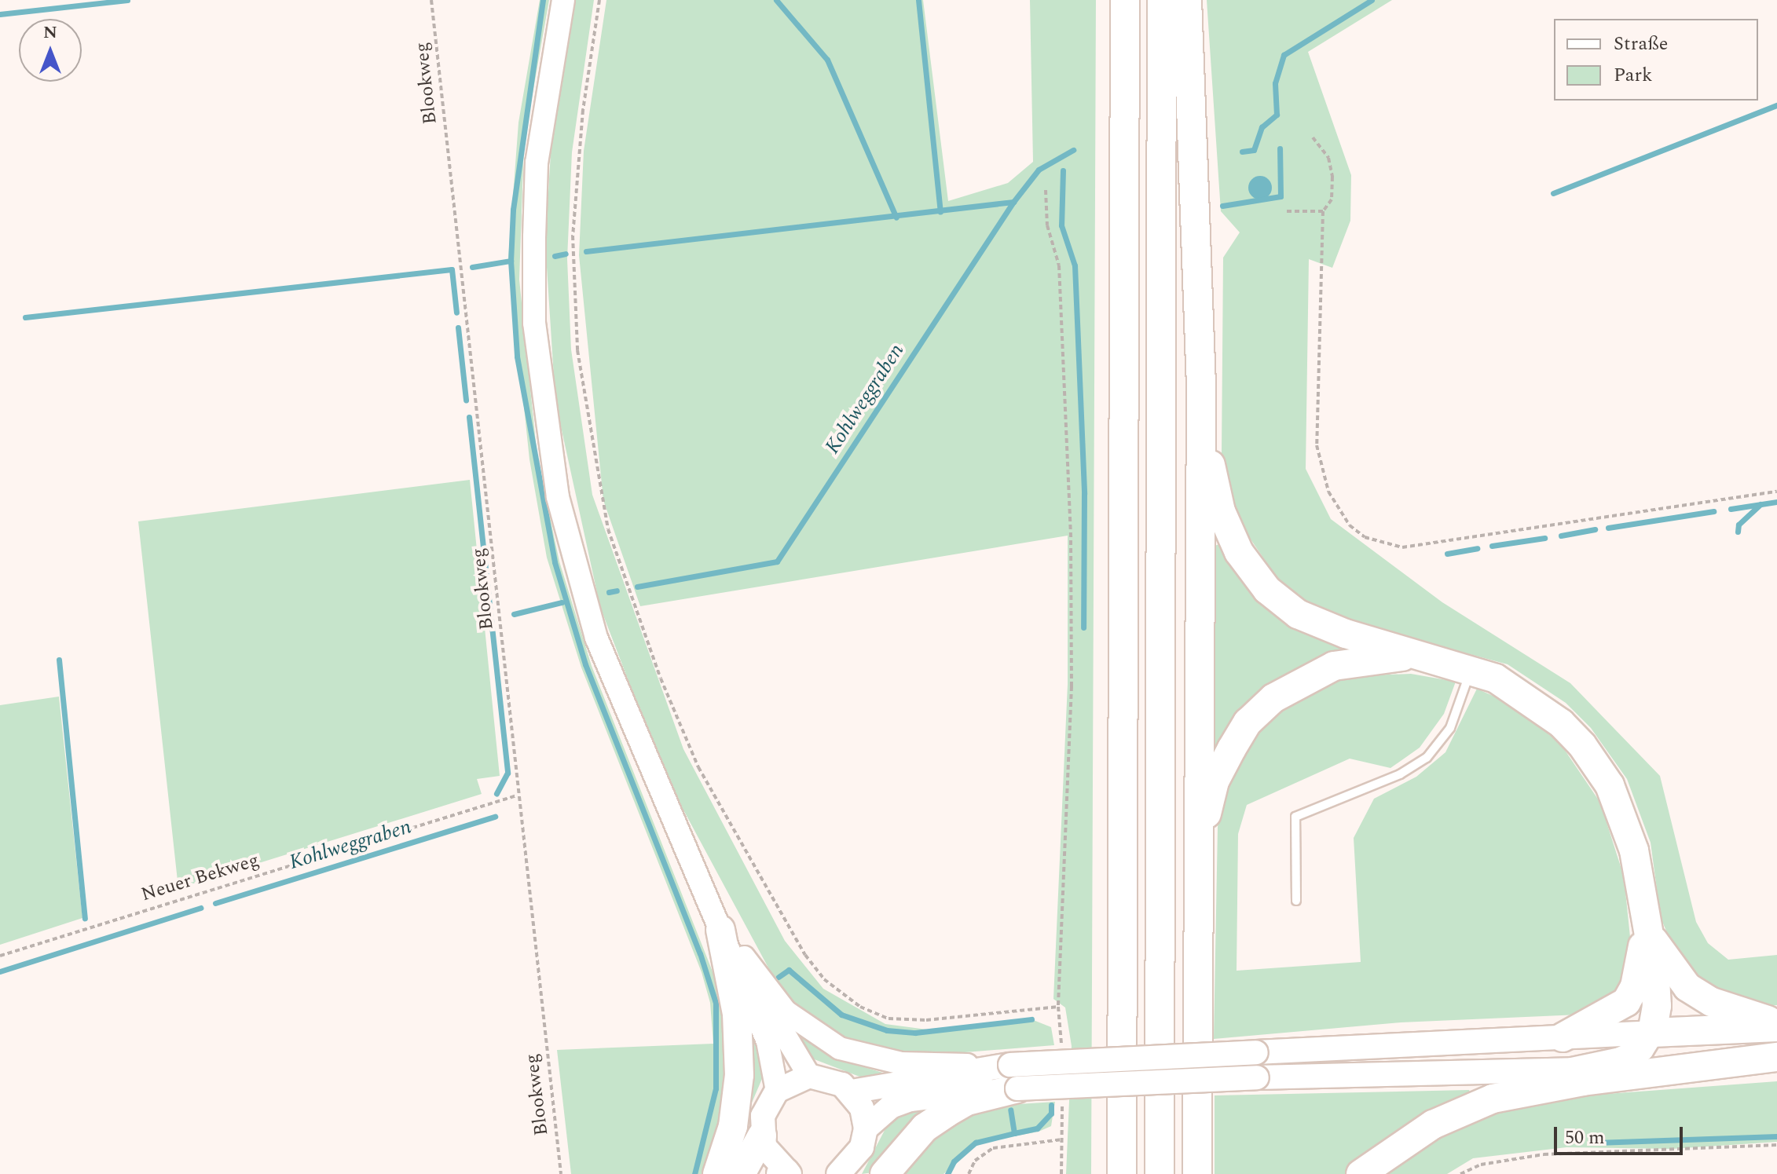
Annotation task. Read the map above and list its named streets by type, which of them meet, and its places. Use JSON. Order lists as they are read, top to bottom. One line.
{"streets":{"path":["Blookweg","Neuer Bekweg"]},"crossings":[["Blookweg","Neuer Bekweg"]],"water":["Kohlweggraben"],"legend":["Straße","Park"],"scale_bar":"50 m","north":"top"}
